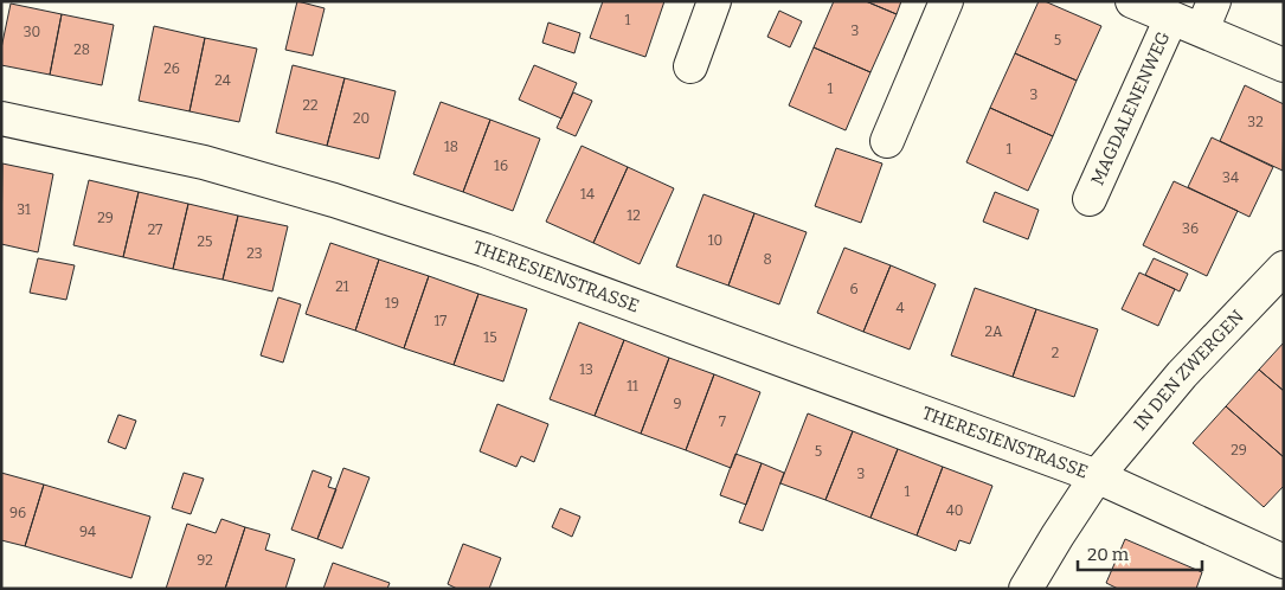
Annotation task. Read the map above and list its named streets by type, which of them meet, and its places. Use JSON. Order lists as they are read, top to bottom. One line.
{"streets":{"street":["MAGDALENENWEG","THERESIENSTRASSE","IN DEN ZWERGEN"]},"crossings":[["THERESIENSTRASSE","IN DEN ZWERGEN"]],"house_numbers":["1","3","30","5","28","26","24","1","3","22","20","32","18","1","16","34","14","31","12","29","36","27","10","25","23","8","21","6","19","4","17","2A","15","2","13","11","9","7","29","5","3","1","40","96","94","92"],"scale_bar":"20 m"}
